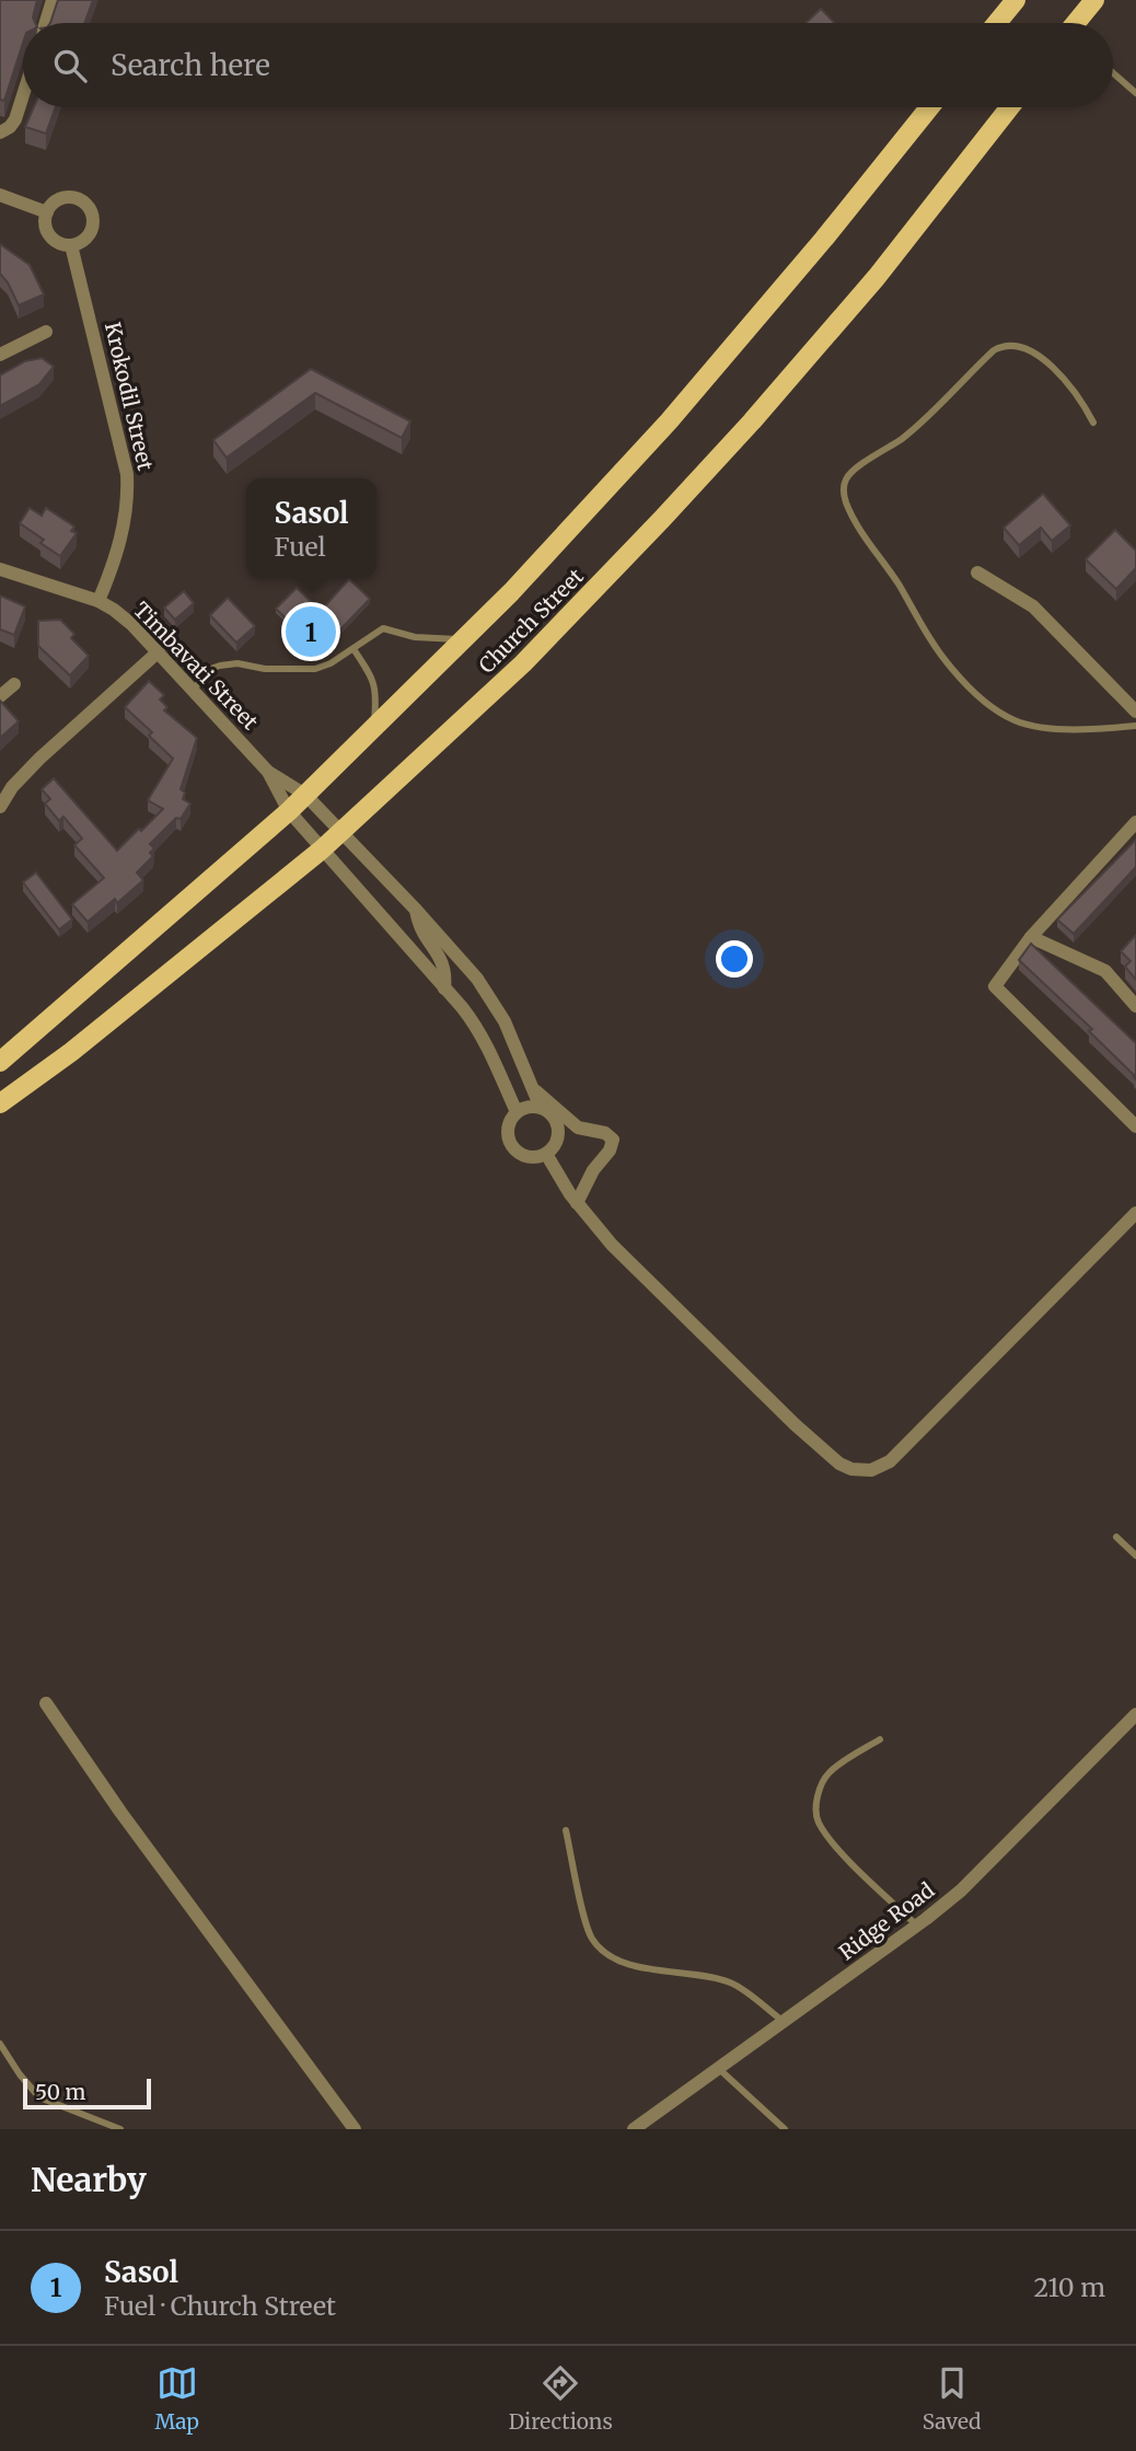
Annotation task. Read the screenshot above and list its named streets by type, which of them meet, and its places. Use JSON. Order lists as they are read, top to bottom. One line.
{"streets":{"main road":["Church Street"],"street":["Krokodil Street","Timbavati Street","Ridge Road"]},"crossings":[["Krokodil Street","Timbavati Street"],["Church Street","Timbavati Street"]],"scale_bar":"50 m","page":{"search":"Search here","popup":["Sasol","Fuel"],"pins":"1","scale":"50 m","heading":"Nearby","list":[{"mark":"1","name":"Sasol","note":"Fuel · Church Street","value":"210 m"}],"nav":["Map","Directions","Saved"]}}
